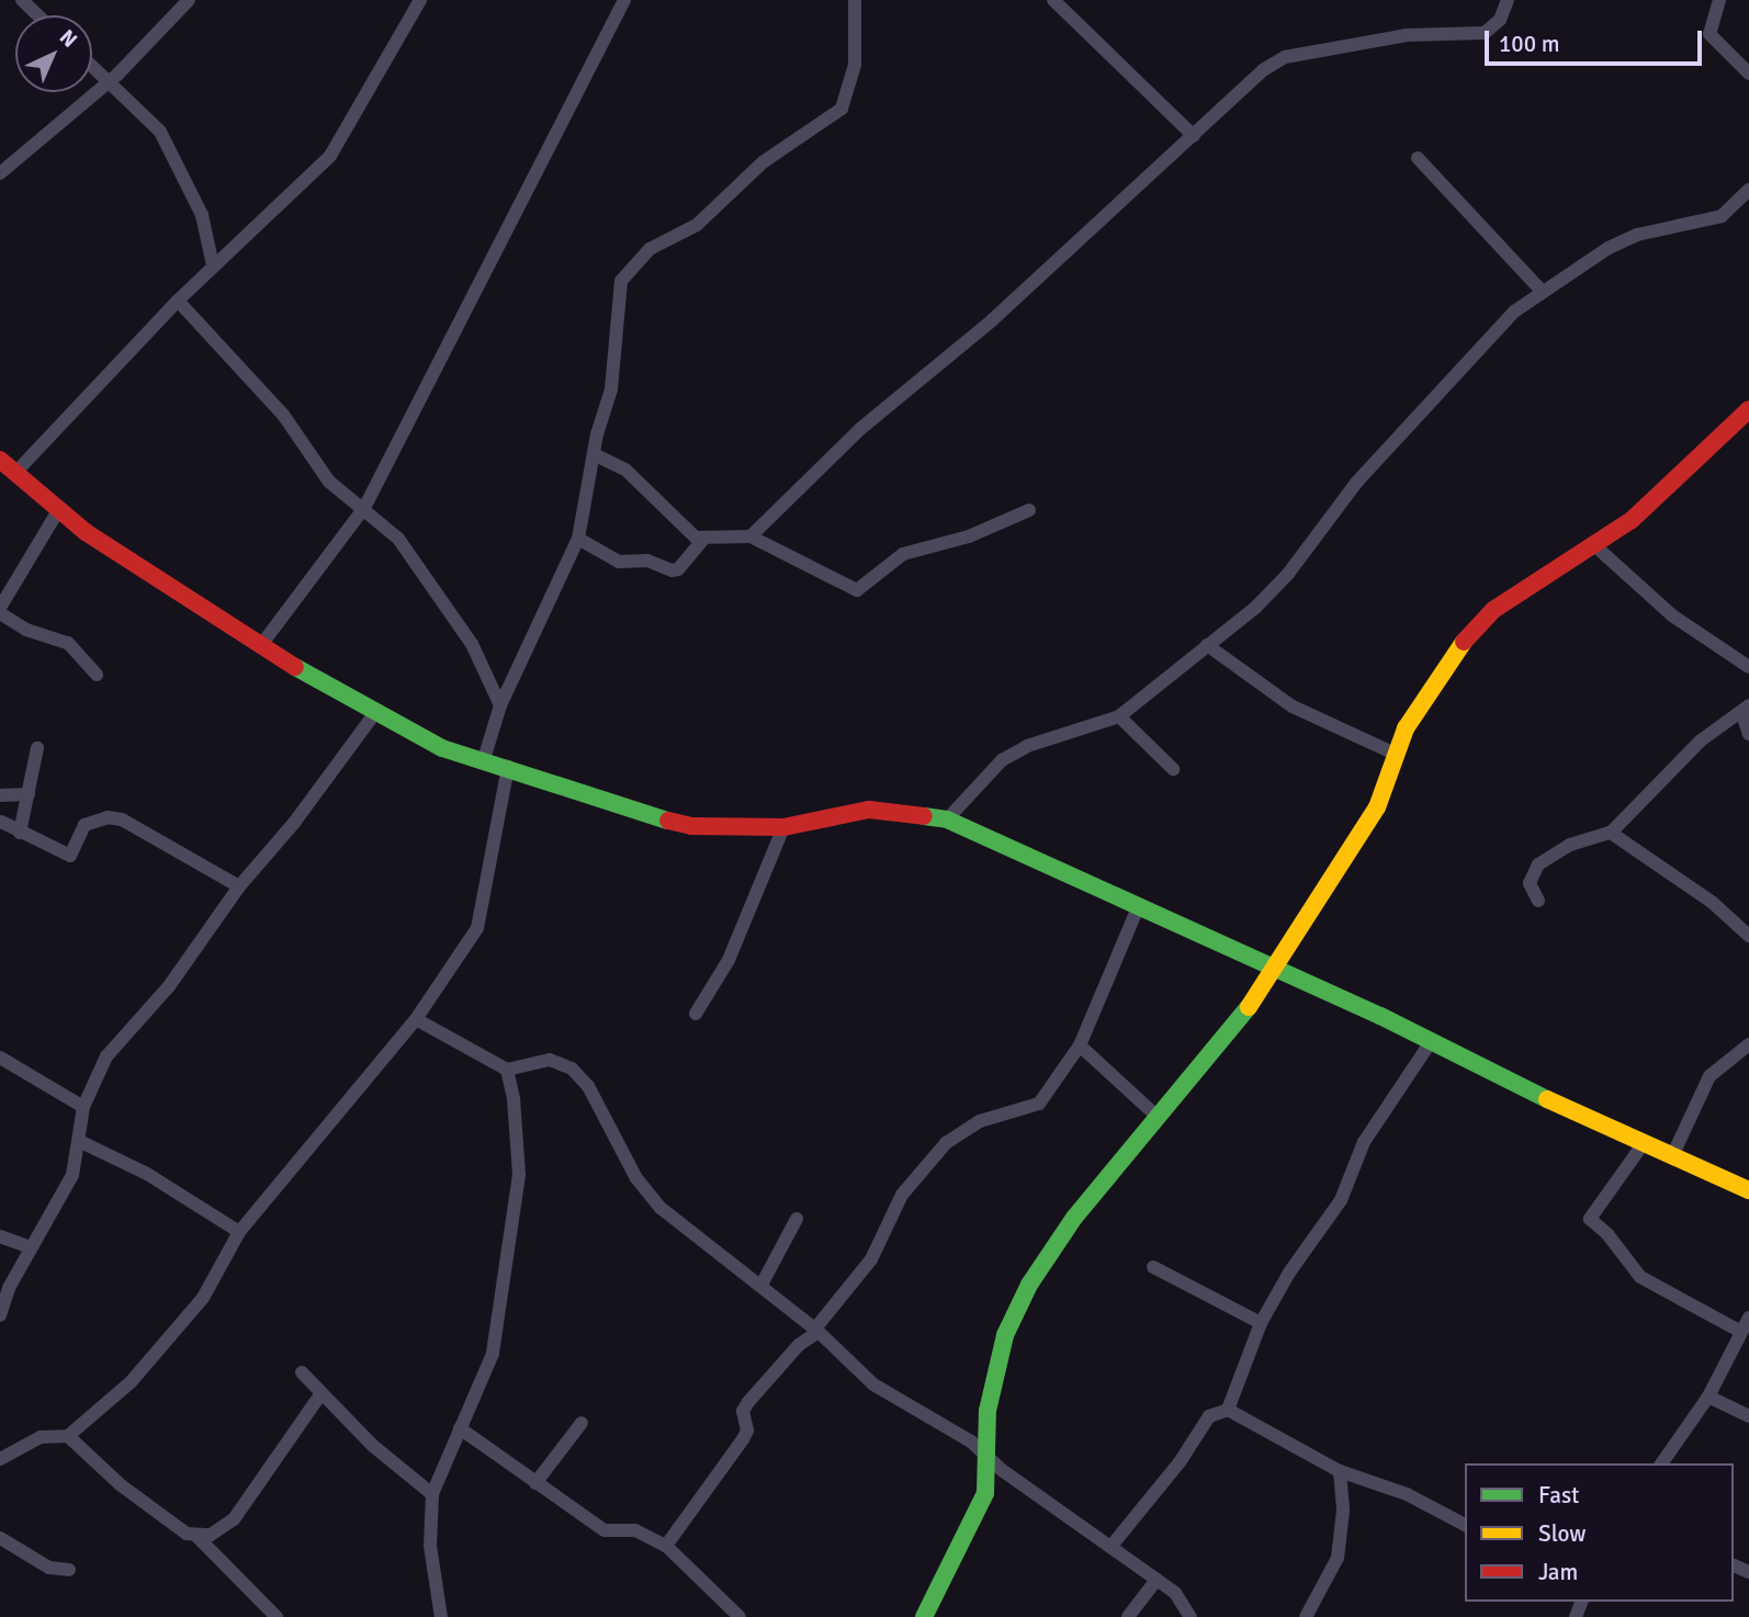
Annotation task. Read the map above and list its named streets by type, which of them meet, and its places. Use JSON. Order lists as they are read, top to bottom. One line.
{"legend":["Fast","Slow","Jam"],"scale_bar":"100 m","north":"top right"}
